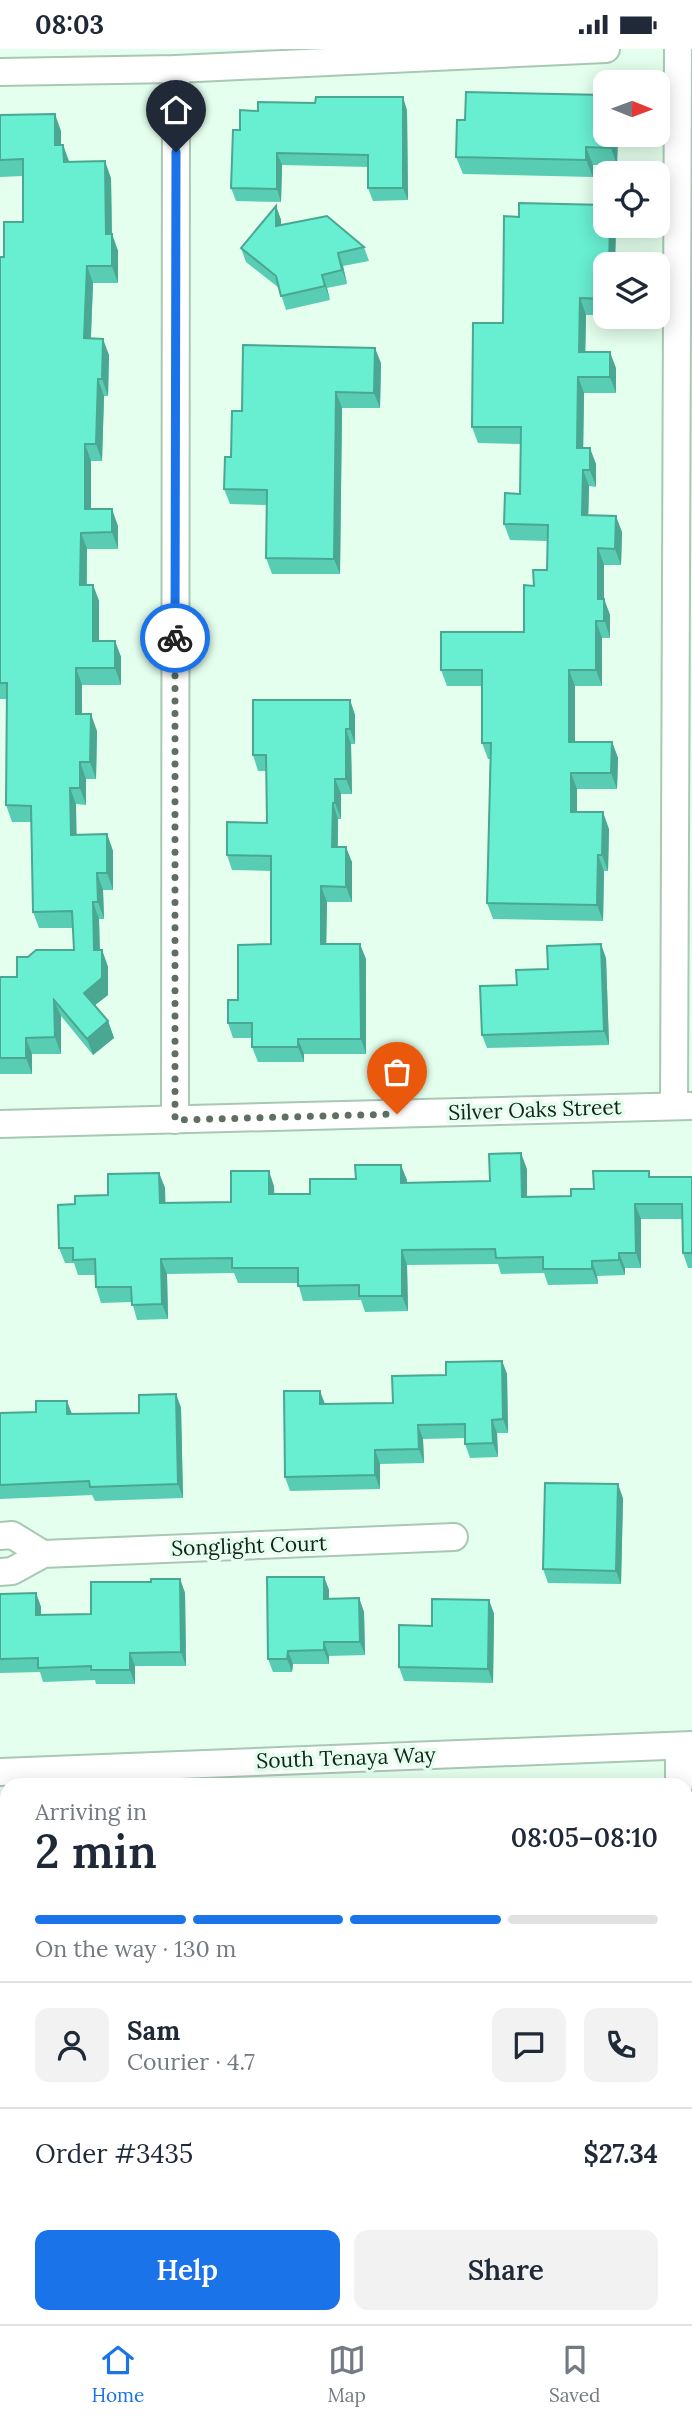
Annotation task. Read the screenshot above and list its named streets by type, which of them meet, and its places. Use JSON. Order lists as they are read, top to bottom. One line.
{"streets":{"street":["Silver Oaks Street","Songlight Court","South Tenaya Way"]},"north":"right","page":{"status":"08:03","heading":["2 min","Arriving in","08:05–08:10"],"panel":["Sam","Courier · 4.7","Order #3435","$27.34"],"bar":"On the way · 130 m","buttons":["Help","Share"],"tabs":["Home","Map","Saved"]}}
